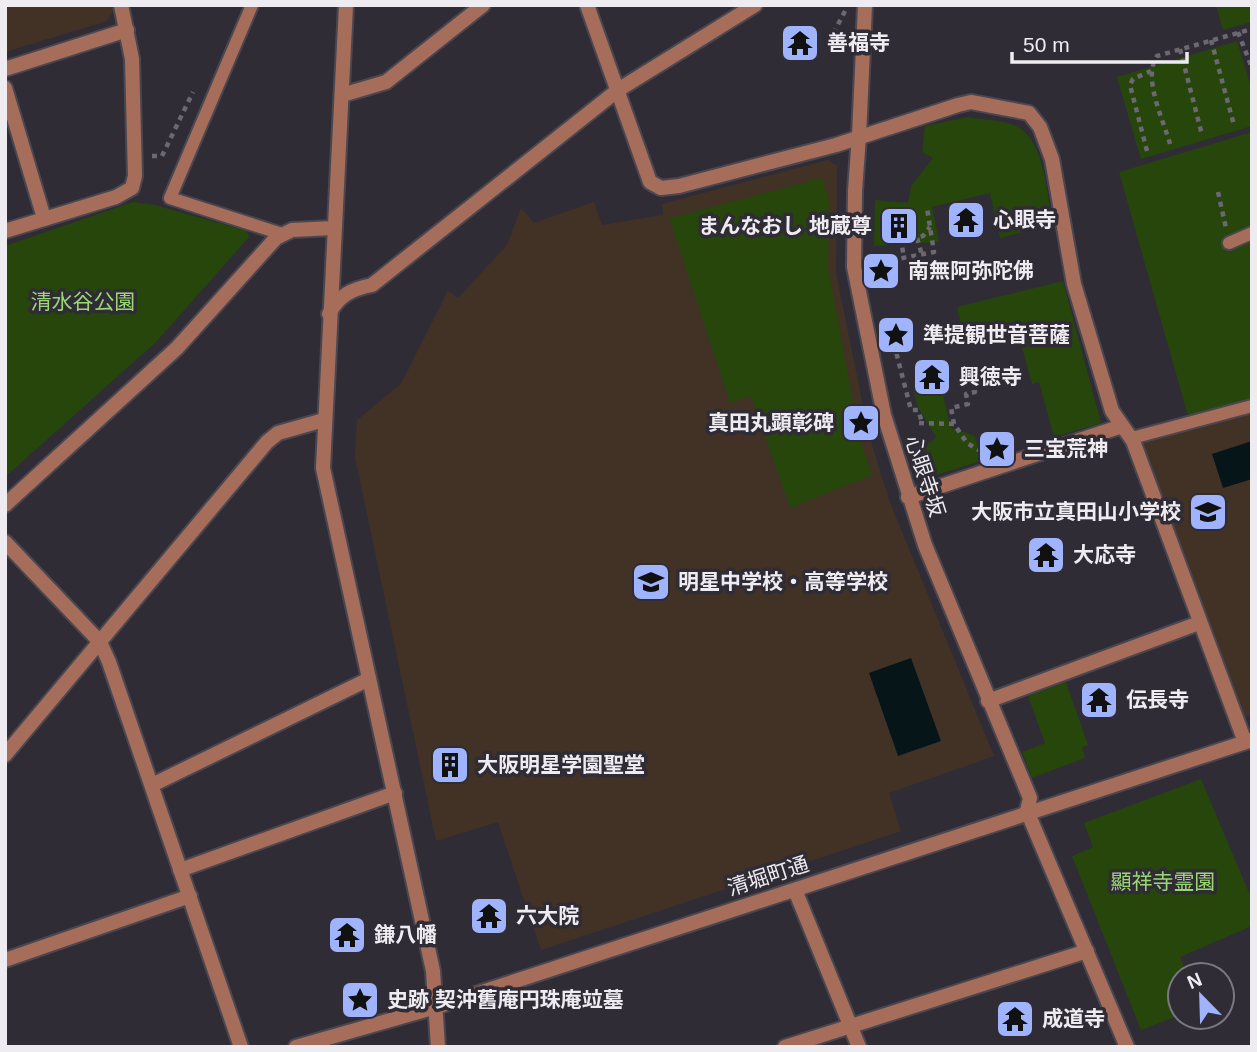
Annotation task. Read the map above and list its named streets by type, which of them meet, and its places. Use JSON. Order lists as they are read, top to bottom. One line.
{"streets":{"street":["心眼寺坂","清堀町通"]},"crossings":[["心眼寺坂","清堀町通"]],"parks":["清水谷公園","顯祥寺霊園"],"places":{"temple":["善福寺","心眼寺","興徳寺","大応寺","伝長寺","六大院","鎌八幡","成道寺"],"building":["まんなおし 地蔵尊","大阪明星学園聖堂"],"place":["南無阿弥陀佛","準提観世音菩薩","真田丸顕彰碑","三宝荒神","史跡 契沖舊庵円珠庵竝墓"],"school or university":["大阪市立真田山小学校","明星中学校・高等学校"]},"scale_bar":"50 m","north":"top left"}
